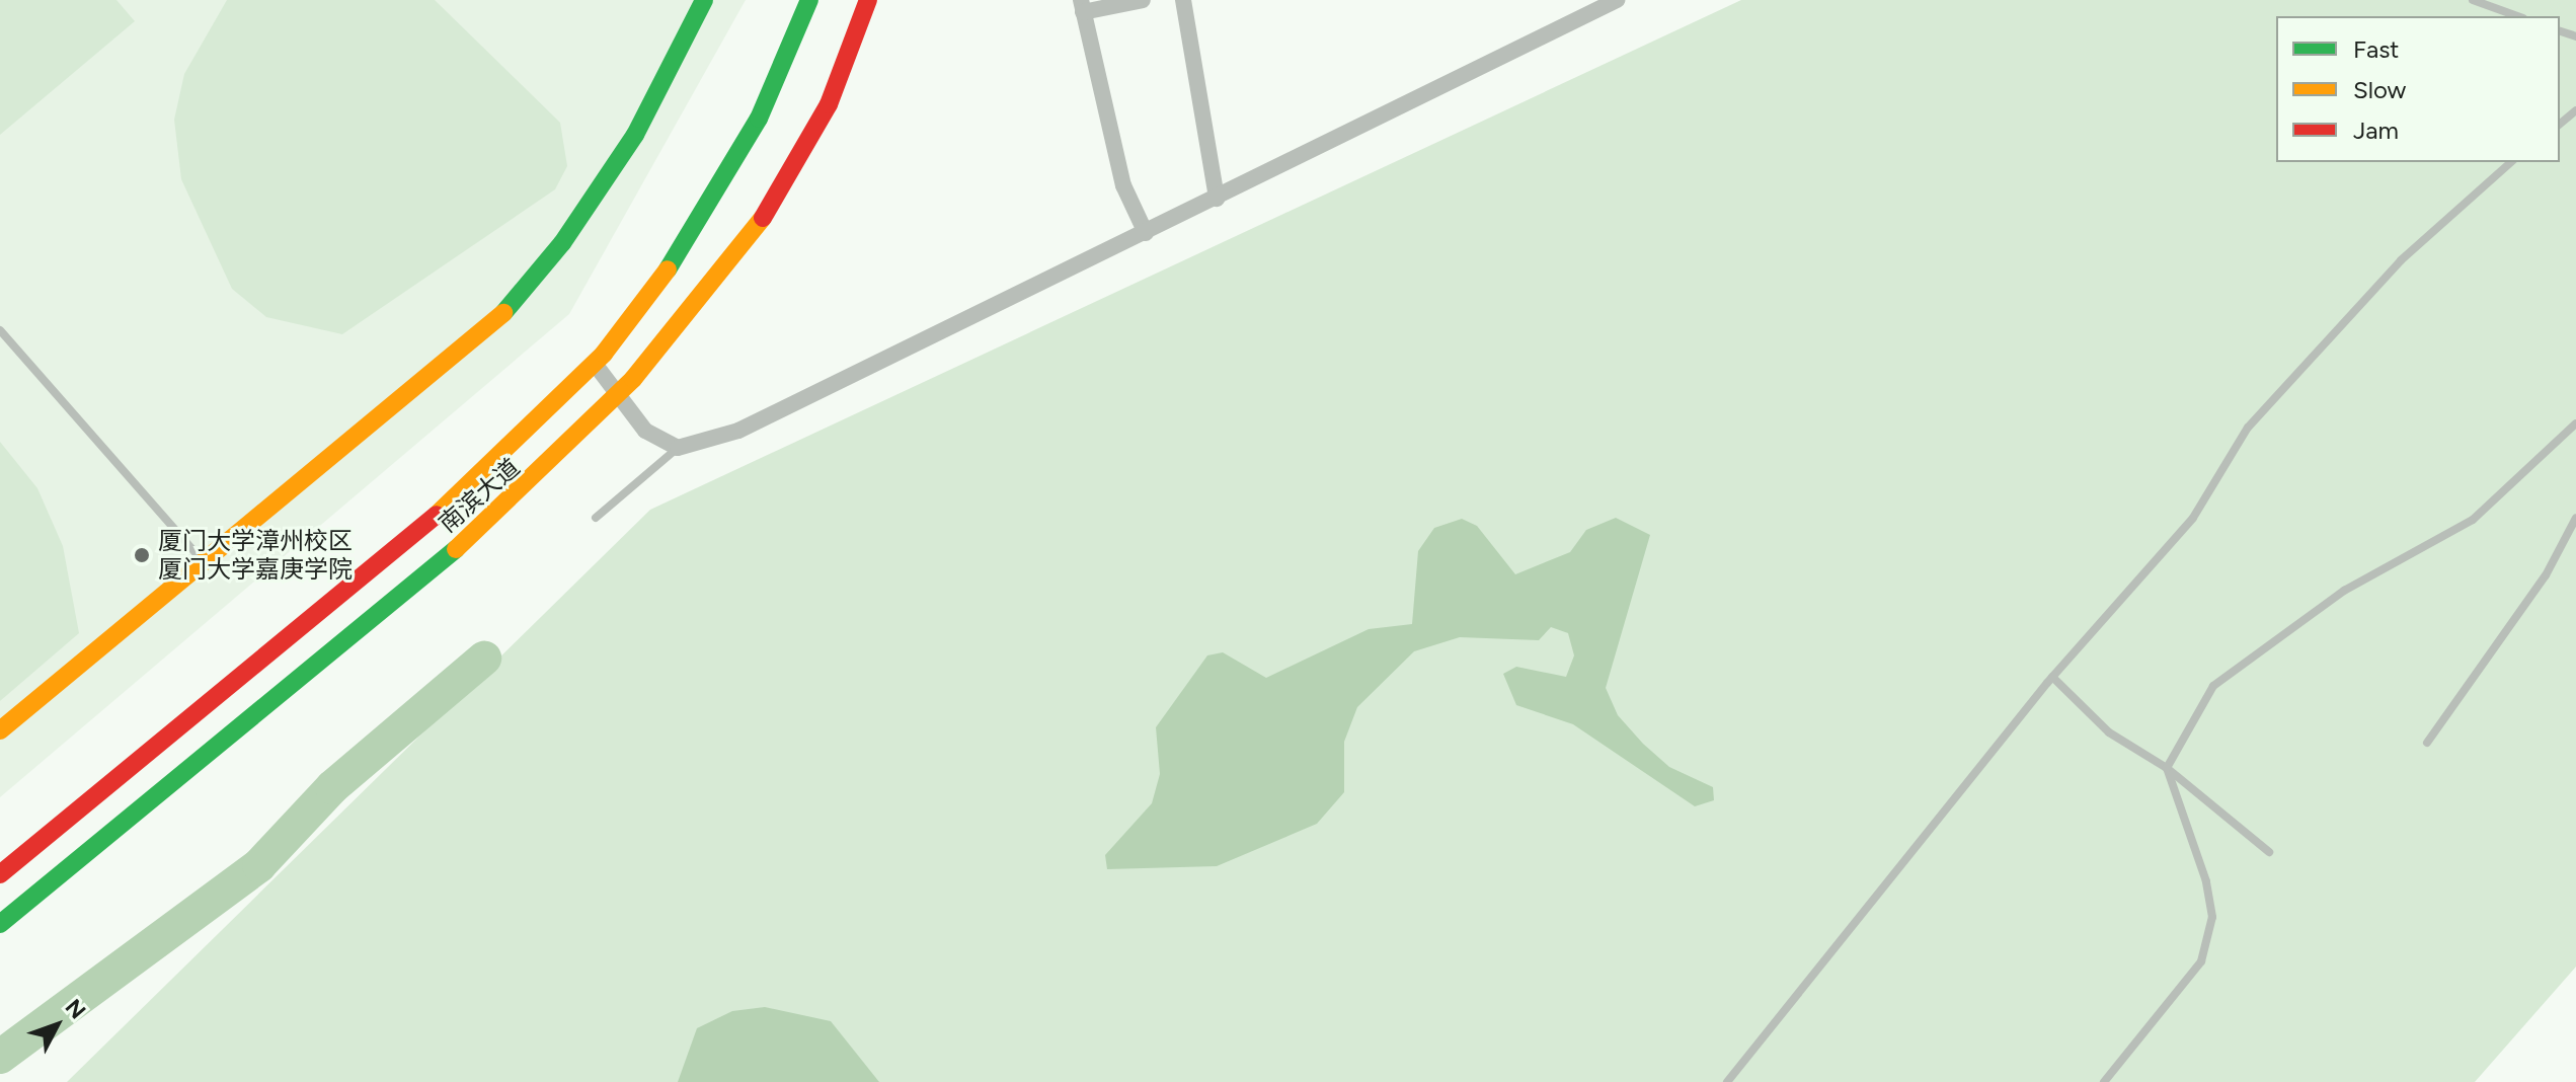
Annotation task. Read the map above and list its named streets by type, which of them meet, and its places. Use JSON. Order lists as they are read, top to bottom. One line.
{"streets":{"main road":["南滨大道"]},"places":["厦门大学漳州校区 厦门大学嘉庚学院"],"legend":["Fast","Slow","Jam"],"north":"top right"}
